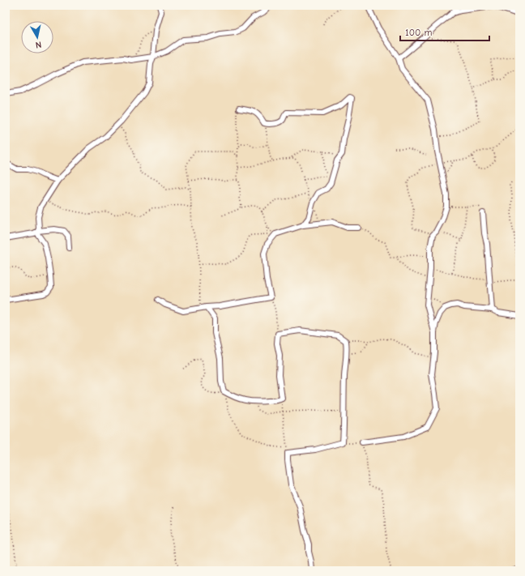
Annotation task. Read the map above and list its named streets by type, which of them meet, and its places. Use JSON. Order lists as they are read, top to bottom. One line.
{"scale_bar":"100 m","north":"bottom"}
